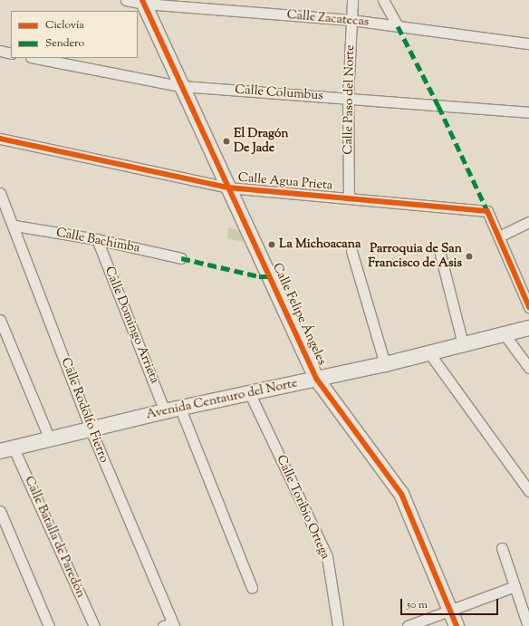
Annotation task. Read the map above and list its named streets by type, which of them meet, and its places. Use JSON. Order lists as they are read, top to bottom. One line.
{"streets":{"street":["Calle Zacatecas","Calle Columbus","Calle Paso del Norte","Calle Agua Prieta","Calle Bachimba","Calle Felipe Ángeles","Calle Domingo Arrieta","Avenida Centauro del Norte","Calle Rodolfo Fierro","Calle Toribio Ortega","Calle Batalla de Paredón"]},"crossings":[["Calle Zacatecas","Calle Paso del Norte"],["Calle Zacatecas","Calle Felipe Ángeles"],["Calle Columbus","Calle Paso del Norte"],["Calle Columbus","Calle Felipe Ángeles"],["Calle Paso del Norte","Calle Agua Prieta"],["Calle Agua Prieta","Calle Felipe Ángeles"],["Calle Bachimba","Calle Domingo Arrieta"],["Calle Bachimba","Calle Rodolfo Fierro"],["Calle Felipe Ángeles","Avenida Centauro del Norte"],["Calle Domingo Arrieta","Avenida Centauro del Norte"],["Avenida Centauro del Norte","Calle Rodolfo Fierro"],["Avenida Centauro del Norte","Calle Toribio Ortega"],["Avenida Centauro del Norte","Calle Batalla de Paredón"]],"places":["El Dragón De Jade","La Michoacana","Parroquia de San Francisco de Asis"],"legend":["Ciclovía","Sendero"],"scale_bar":"50 m"}
